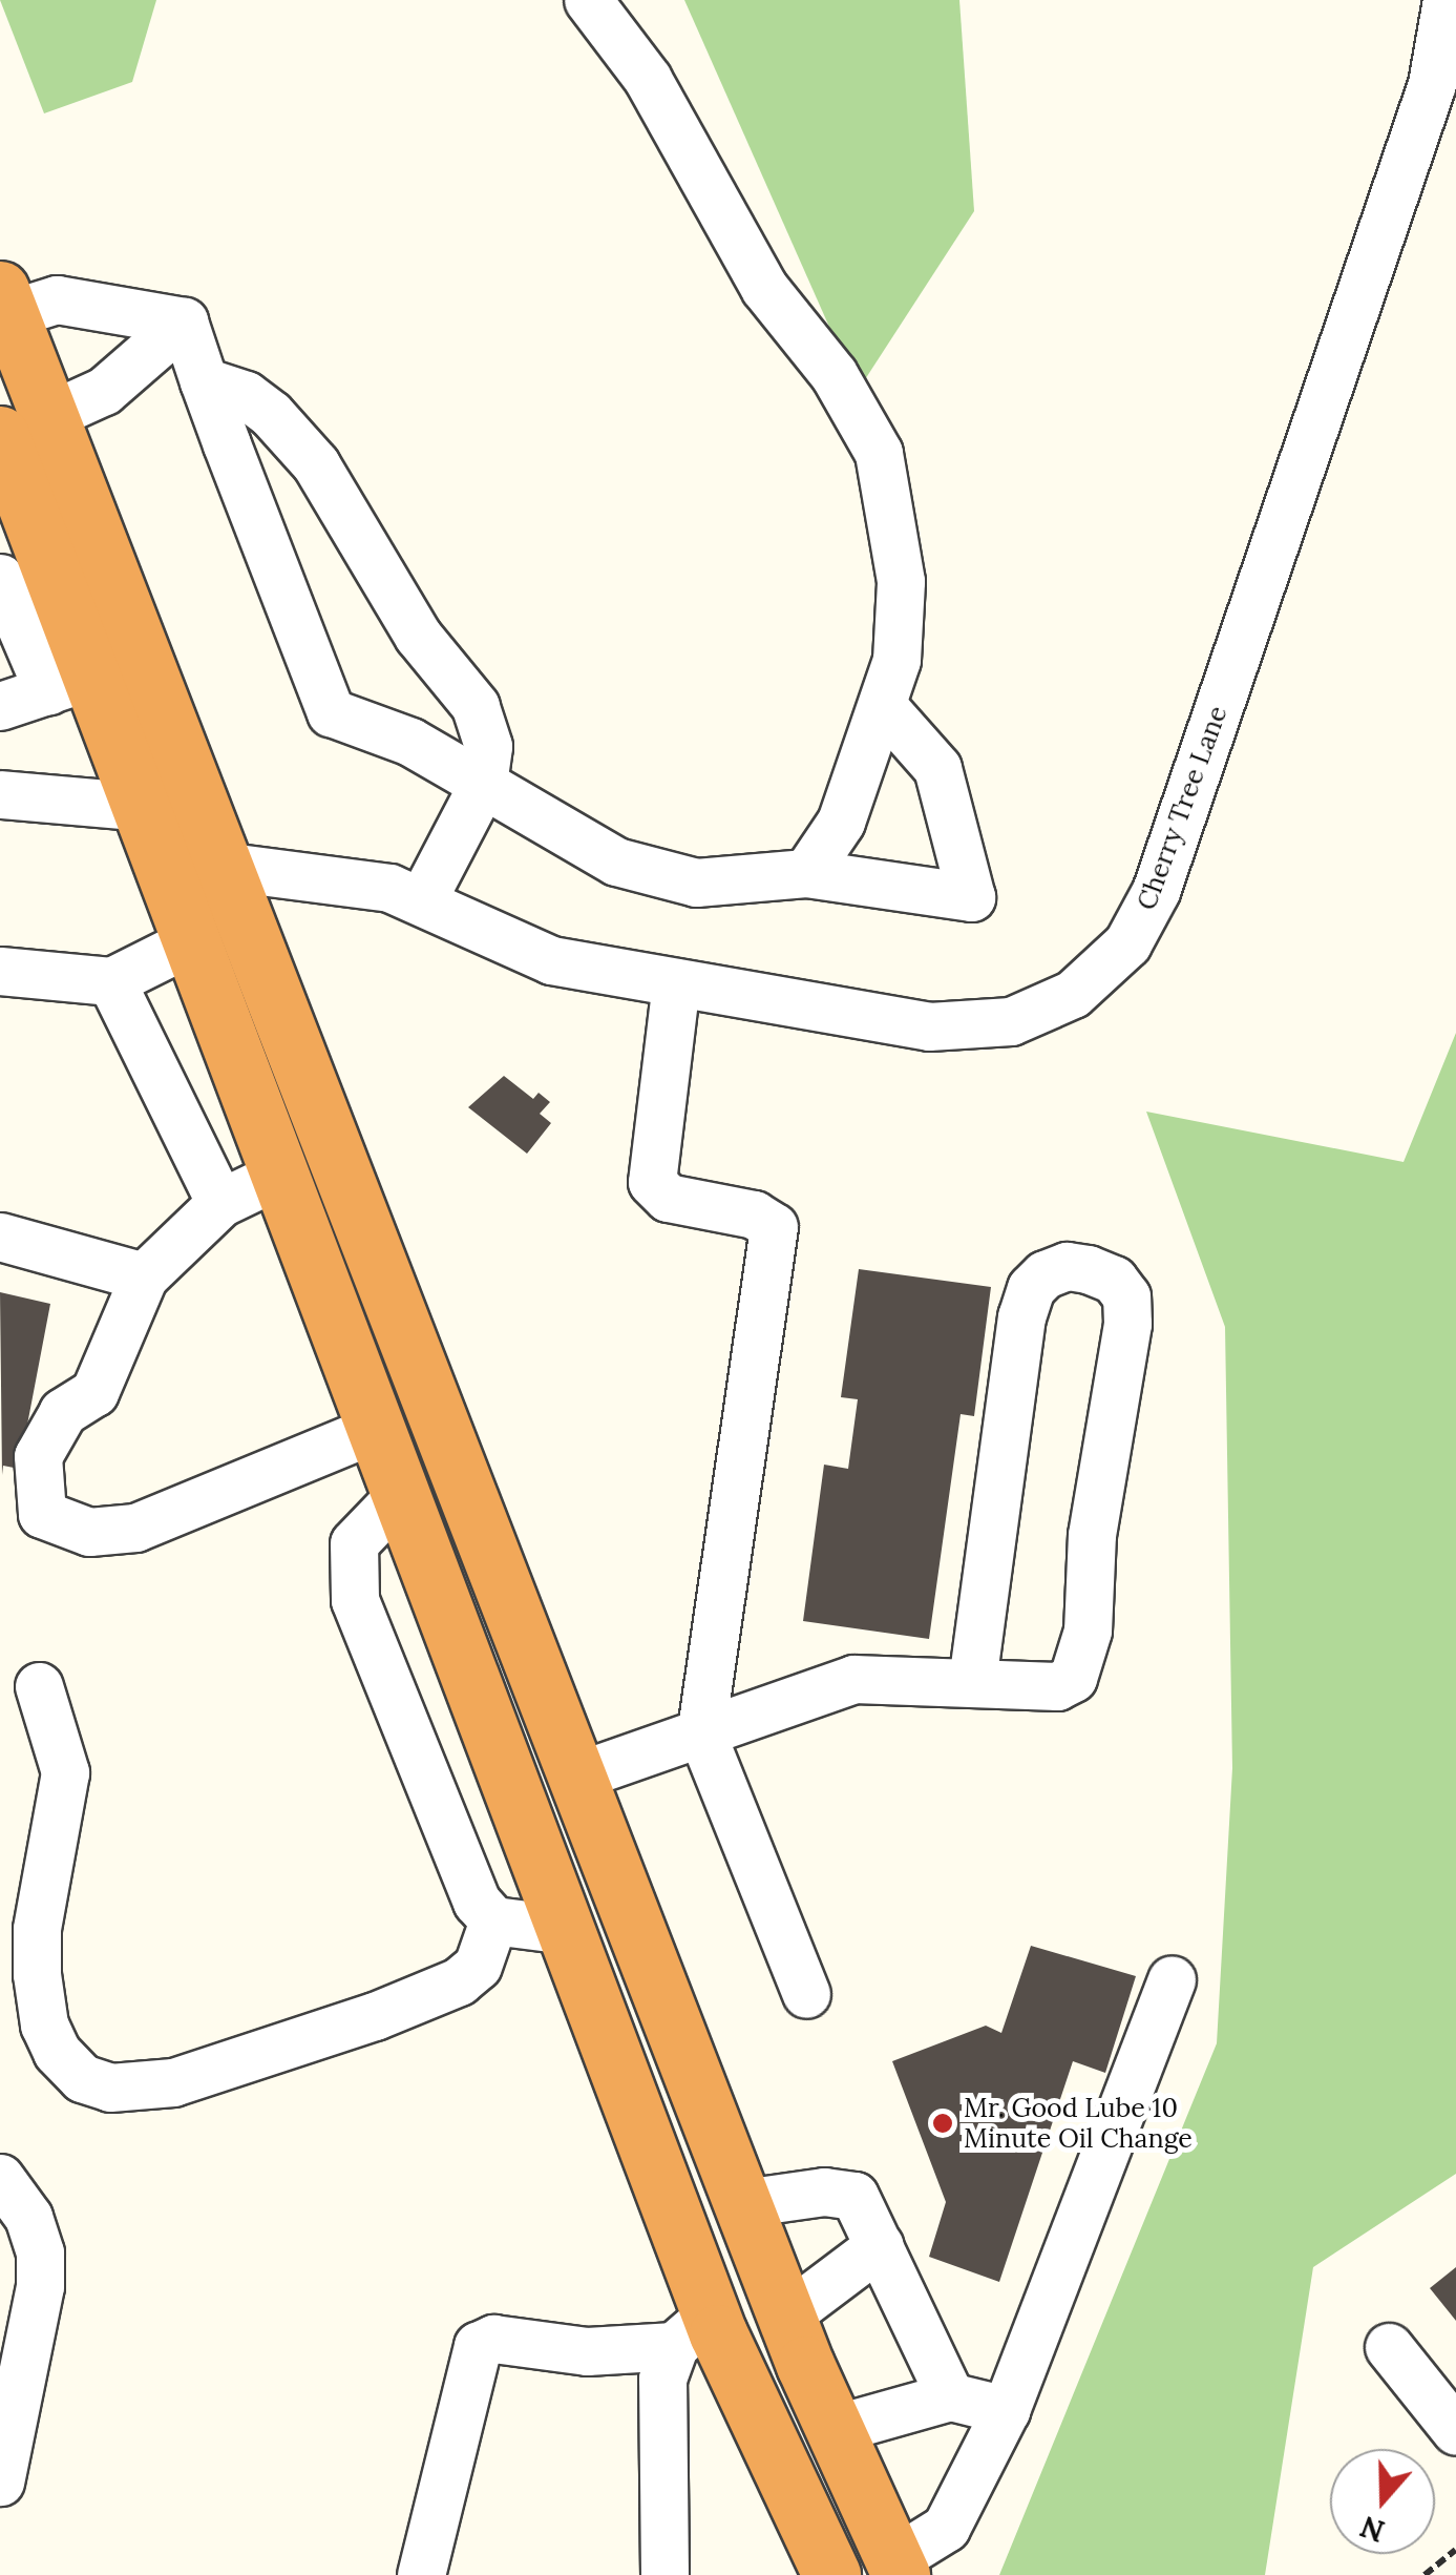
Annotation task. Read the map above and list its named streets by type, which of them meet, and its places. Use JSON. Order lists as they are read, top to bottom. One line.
{"streets":{"street":["Cherry Tree Lane"]},"places":["Mr. Good Lube 10 Minute Oil Change"],"north":"bottom"}
